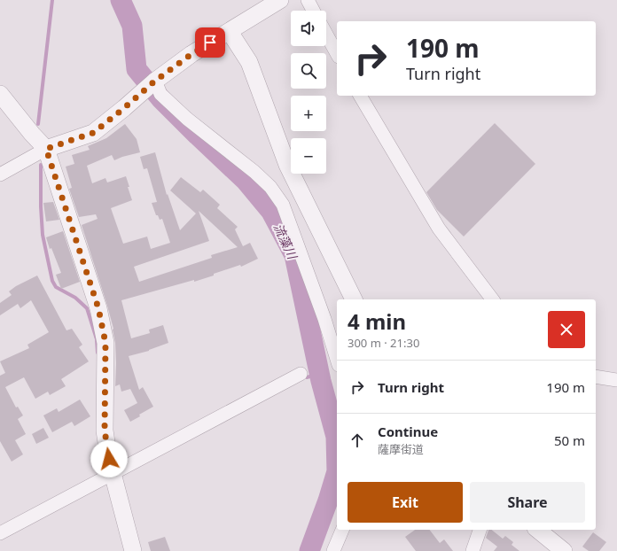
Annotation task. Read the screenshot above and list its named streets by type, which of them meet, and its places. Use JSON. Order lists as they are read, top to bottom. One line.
{"water":["流藻川"],"page":{"map_buttons":["+","−"],"turn":["190 m","Turn right"],"heading":["4 min","300 m · 21:30"],"list":[{"name":"Turn right","value":"190 m"},{"name":"Continue","note":"薩摩街道","value":"50 m"}],"buttons":["Exit","Share"]}}
